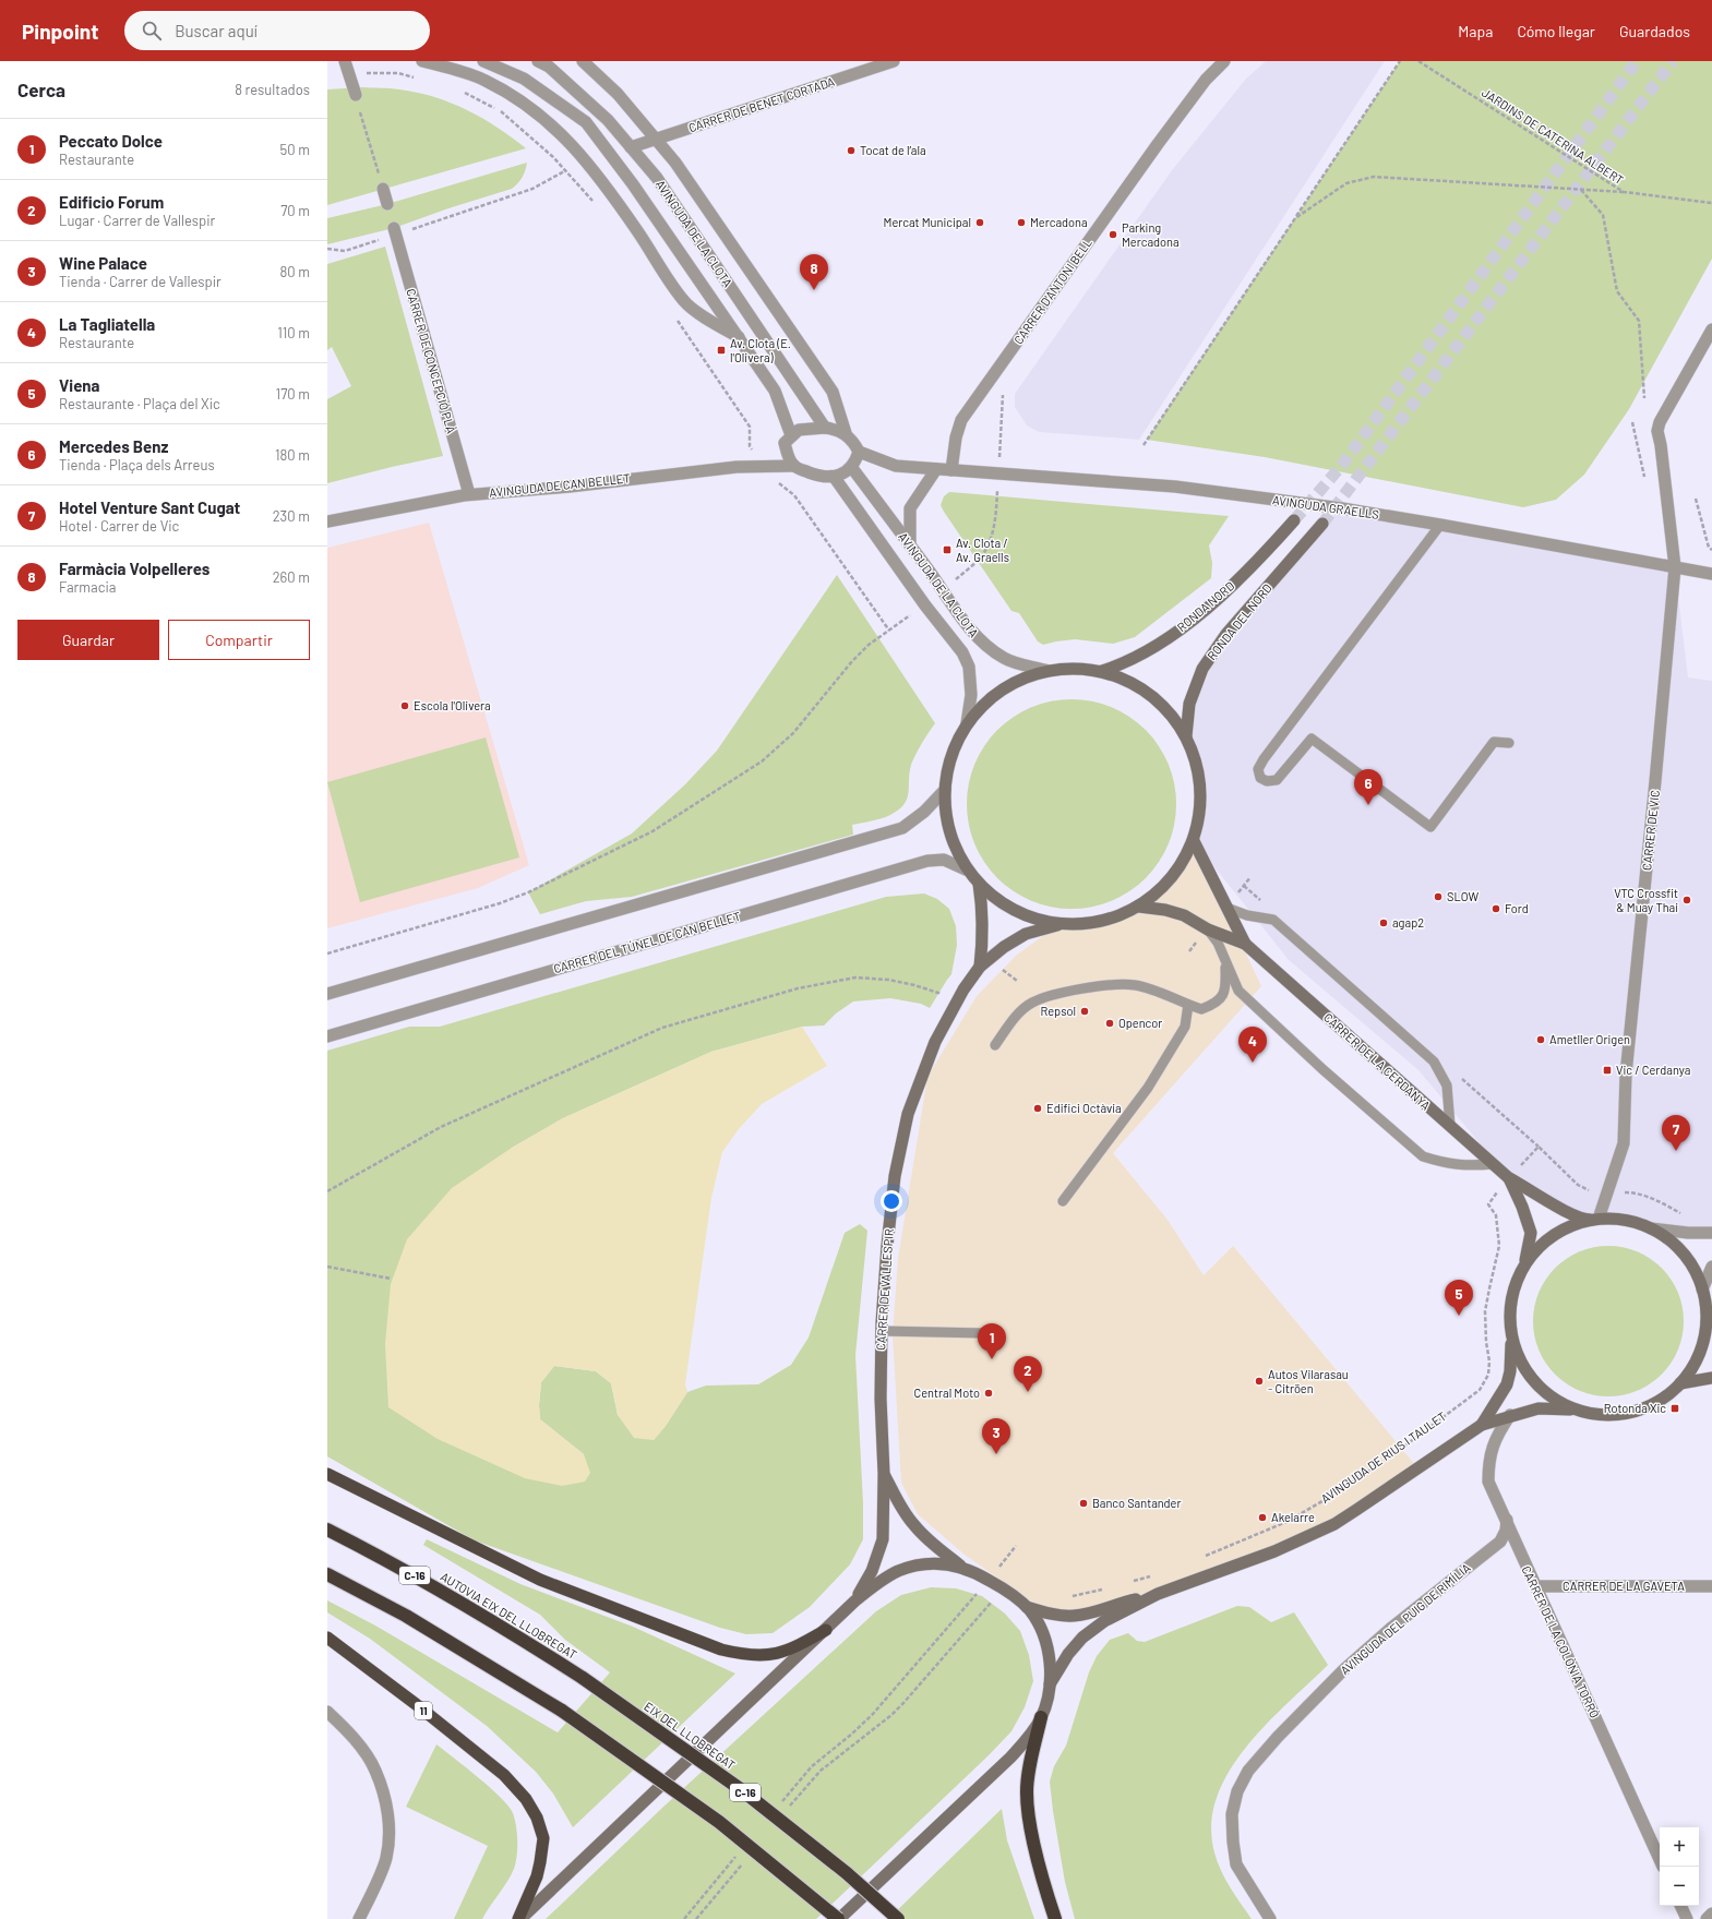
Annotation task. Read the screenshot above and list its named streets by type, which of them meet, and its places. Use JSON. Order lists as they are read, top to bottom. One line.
{"streets":{"highway":["C-16","AUTOVIA EIX DEL LLOBREGAT","11","EIX DEL LLOBREGAT"],"main road":["RONDA NORD","RONDA DEL NORD","CARRER DE LA CERDANYA","CARRER DE VALLESPIR"],"street":["CARRER DE BENET CORTADA","AVINGUDA DE LA CLOTA","CARRER D'ANTONI BELL","CARRER DE CONCEPCIÓ PLÀ","AVINGUDA DE CAN BELLET","AVINGUDA GRAELLS","CARRER DE VIC","CARRER DEL TÚNEL DE CAN BELLET","CARRER DE LA GAVETA","AVINGUDA DEL PUIG DE RIMÍLIA","CARRER DE LA COLÒNIA TORRÓ"],"path":["JARDINS DE CATERINA ALBERT","AVINGUDA DE RIUS I TAULET"]},"crossings":[["CARRER DE BENET CORTADA","AVINGUDA DE LA CLOTA"],["AVINGUDA DE LA CLOTA","AVINGUDA DE CAN BELLET"],["AVINGUDA DE LA CLOTA","AVINGUDA GRAELLS"],["CARRER D'ANTONI BELL","AVINGUDA GRAELLS"],["CARRER DE CONCEPCIÓ PLÀ","AVINGUDA DE CAN BELLET"],["AVINGUDA DE CAN BELLET","AVINGUDA GRAELLS"],["AVINGUDA GRAELLS","CARRER DE VIC"],["CARRER DE VIC","CARRER DE LA CERDANYA"],["CARRER DE LA CERDANYA","AVINGUDA DE RIUS I TAULET"],["CARRER DE LA GAVETA","CARRER DE LA COLÒNIA TORRÓ"],["AUTOVIA EIX DEL LLOBREGAT","EIX DEL LLOBREGAT"],["AVINGUDA DEL PUIG DE RIMÍLIA","CARRER DE LA COLÒNIA TORRÓ"]],"places":{"other":["Tocat de l’ala","Mercat Municipal","Mercadona","Parking Mercadona","Escola l'Olivera","SLOW","VTC Crossfit & Muay Thai","Ford","agap2","Repsol","Opencor","Ametller Origen","Edifici Octàvia","Autos Vilarasau - Citröen","Central Moto","Banco Santander","Akelarre"],"transit":["Av. Clota (E. l'Olivera)","Av. Clota / Av. Graells","Vic / Cerdanya","Rotonda Xic"]},"page":{"header":"Pinpoint","search":"Buscar aquí","nav":["Mapa","Cómo llegar","Guardados"],"heading":["Cerca","8 resultados"],"list":[{"mark":"1","name":"Peccato Dolce","note":"Restaurante","value":"50 m"},{"mark":"2","name":"Edificio Forum","note":"Lugar · Carrer de Vallespir","value":"70 m"},{"mark":"3","name":"Wine Palace","note":"Tienda · Carrer de Vallespir","value":"80 m"},{"mark":"4","name":"La Tagliatella","note":"Restaurante","value":"110 m"},{"mark":"5","name":"Viena","note":"Restaurante · Plaça del Xic","value":"170 m"},{"mark":"6","name":"Mercedes Benz","note":"Tienda · Plaça dels Arreus","value":"180 m"},{"mark":"7","name":"Hotel Venture Sant Cugat","note":"Hotel · Carrer de Vic","value":"230 m"},{"mark":"8","name":"Farmàcia Volpelleres","note":"Farmacia","value":"260 m"}],"pins":["8","6","4","7","5","1","2","3"],"buttons":["Guardar","Compartir"],"map_buttons":["+","−"]}}
